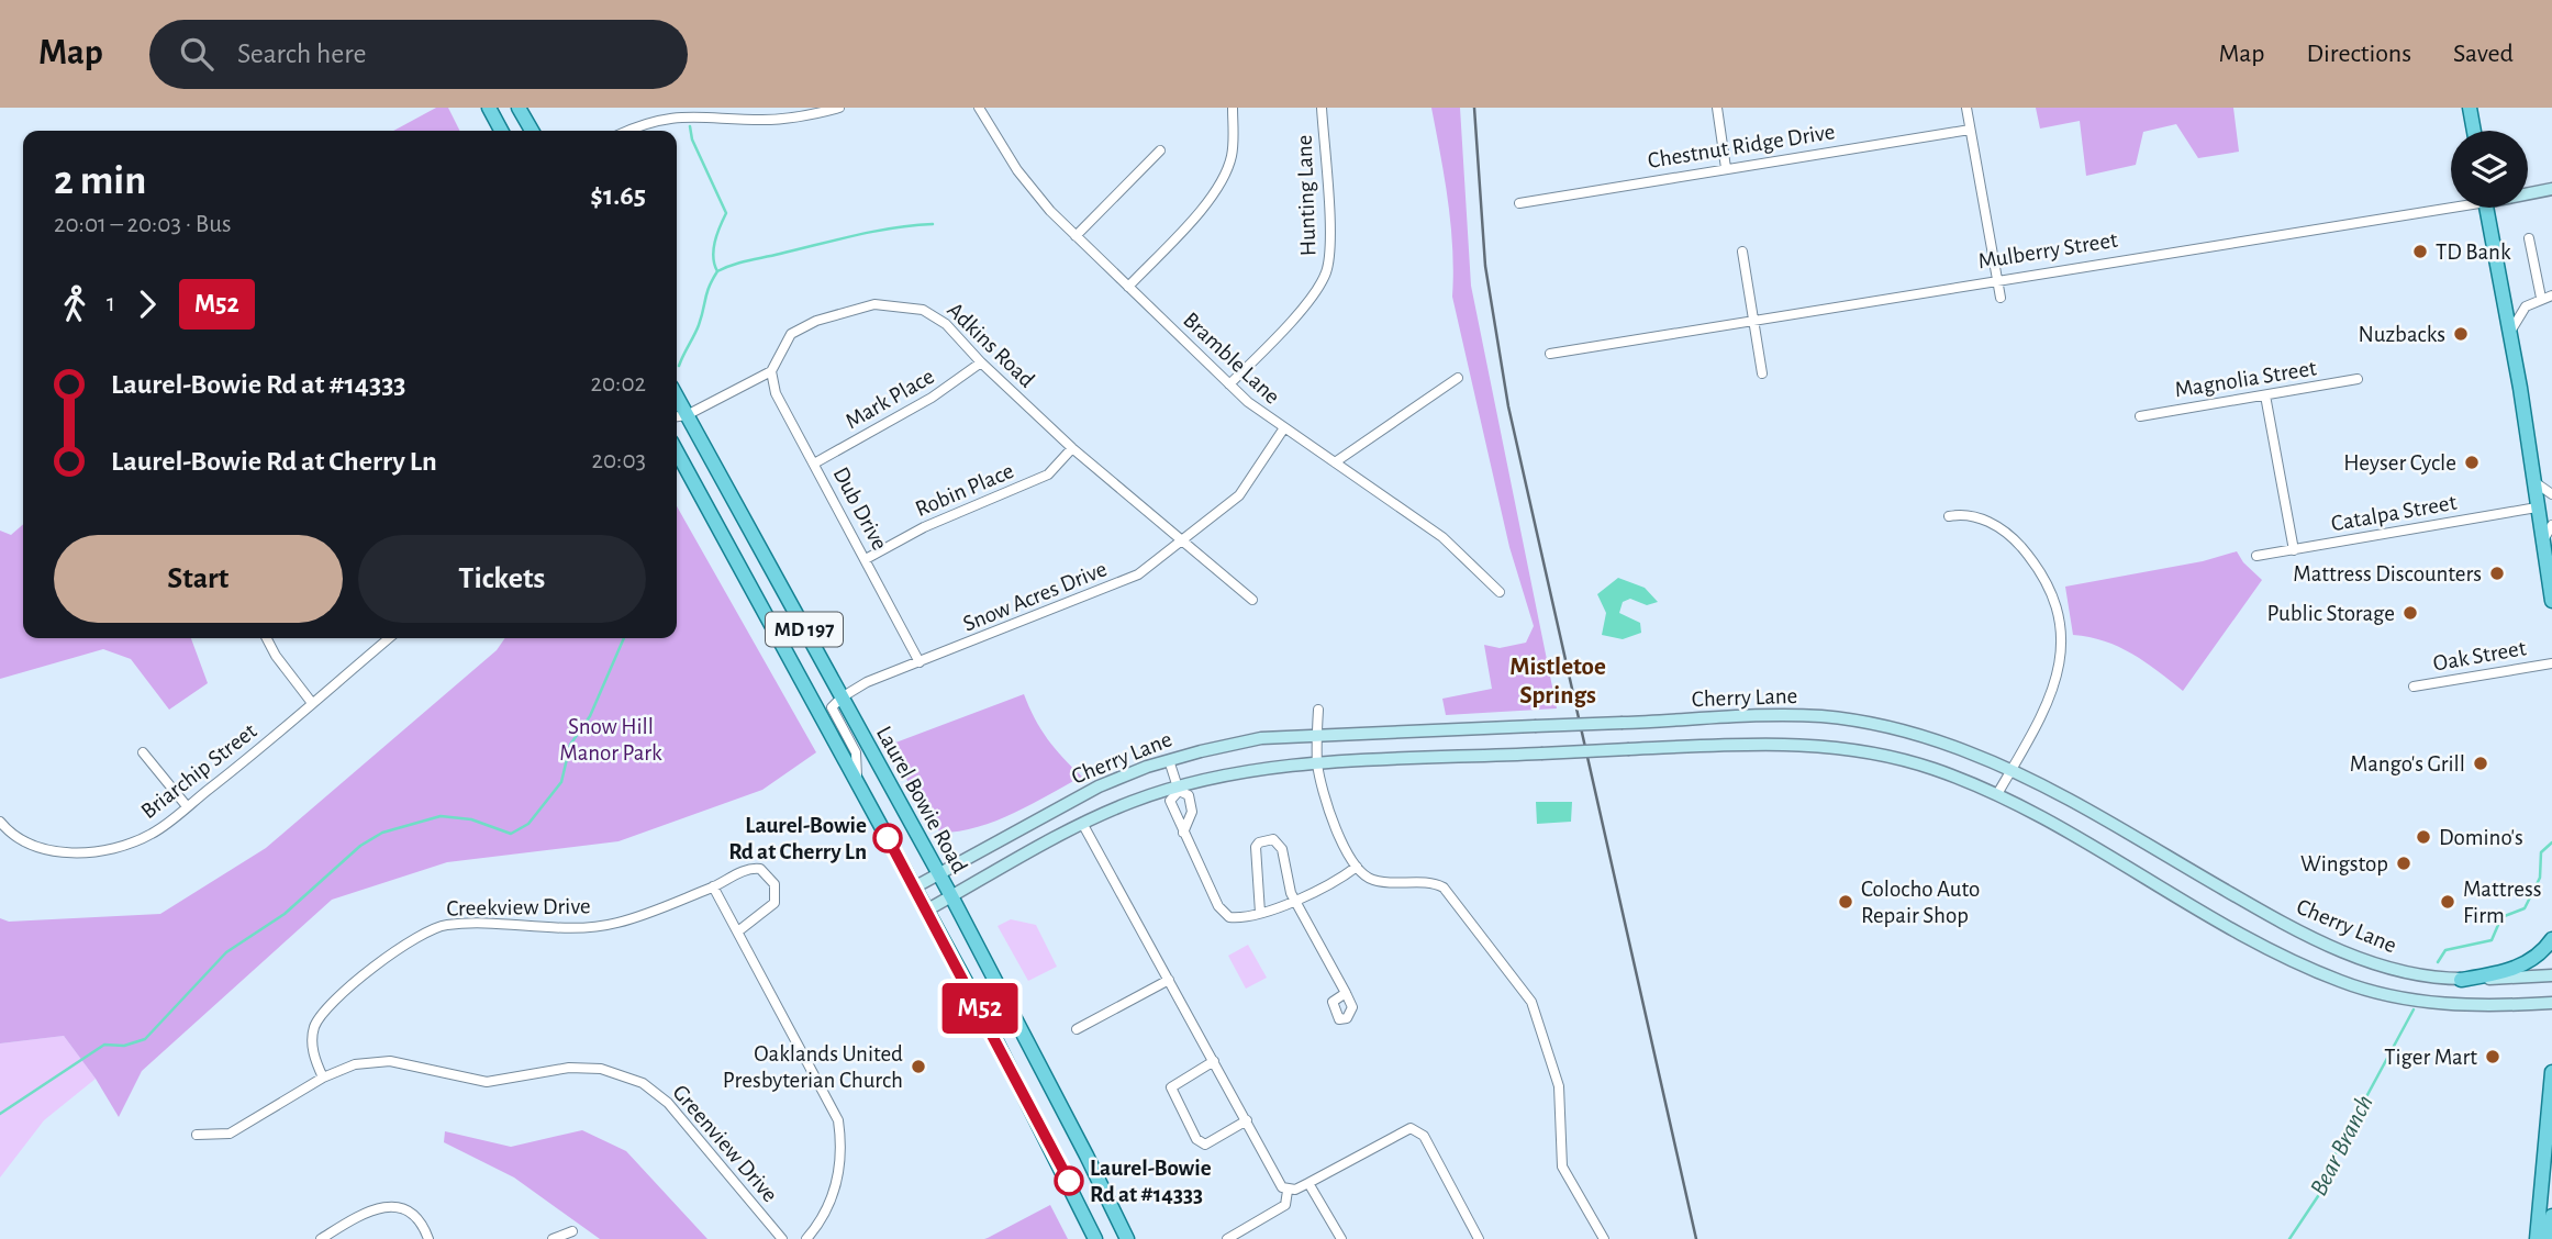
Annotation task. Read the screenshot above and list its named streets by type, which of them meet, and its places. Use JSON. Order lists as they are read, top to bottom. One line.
{"streets":{"main road":["Mulberry Street","MD 197","Cherry Lane","Laurel Bowie Road"],"street":["Chestnut Ridge Drive","Hunting Lane","Adkins Road","Bramble Lane","Magnolia Street","Mark Place","Robin Place","Dub Drive","Catalpa Street","Snow Acres Drive","Oak Street","Briarchip Street","Creekview Drive","Greenview Drive"]},"crossings":[["Hunting Lane","Bramble Lane"],["Adkins Road","Mark Place"],["Adkins Road","Robin Place"],["Adkins Road","Dub Drive"],["Adkins Road","Snow Acres Drive"],["Bramble Lane","Snow Acres Drive"],["Mark Place","Dub Drive"],["Robin Place","Dub Drive"],["Dub Drive","Snow Acres Drive"],["Snow Acres Drive","Laurel Bowie Road"],["Cherry Lane","Laurel Bowie Road"],["Creekview Drive","Greenview Drive"]],"districts":["Mistletoe Springs"],"water":["Bear Branch"],"parks":["Snow Hill Manor Park"],"places":["TD Bank","Nuzbacks","Heyser Cycle","Mattress Discounters","Public Storage","Mango's Grill","Domino's","Laurel-Bowie Rd at Cherry Ln","Wingstop","Colocho Auto Repair Shop","Mattress Firm","Tiger Mart","Oaklands United Presbyterian Church","Laurel-Bowie Rd at #14333"],"lines":["bus line M52"],"page":{"header":"Map","search":"Search here","nav":["Map","Directions","Saved"],"on_map":"M52","heading":["2 min","20:01 – 20:03 · Bus","$1.65"],"legs":["1","M52"],"list":[{"name":"Laurel-Bowie Rd at #14333","value":"20:02"},{"name":"Laurel-Bowie Rd at Cherry Ln","value":"20:03"}],"buttons":["Start","Tickets"]}}
